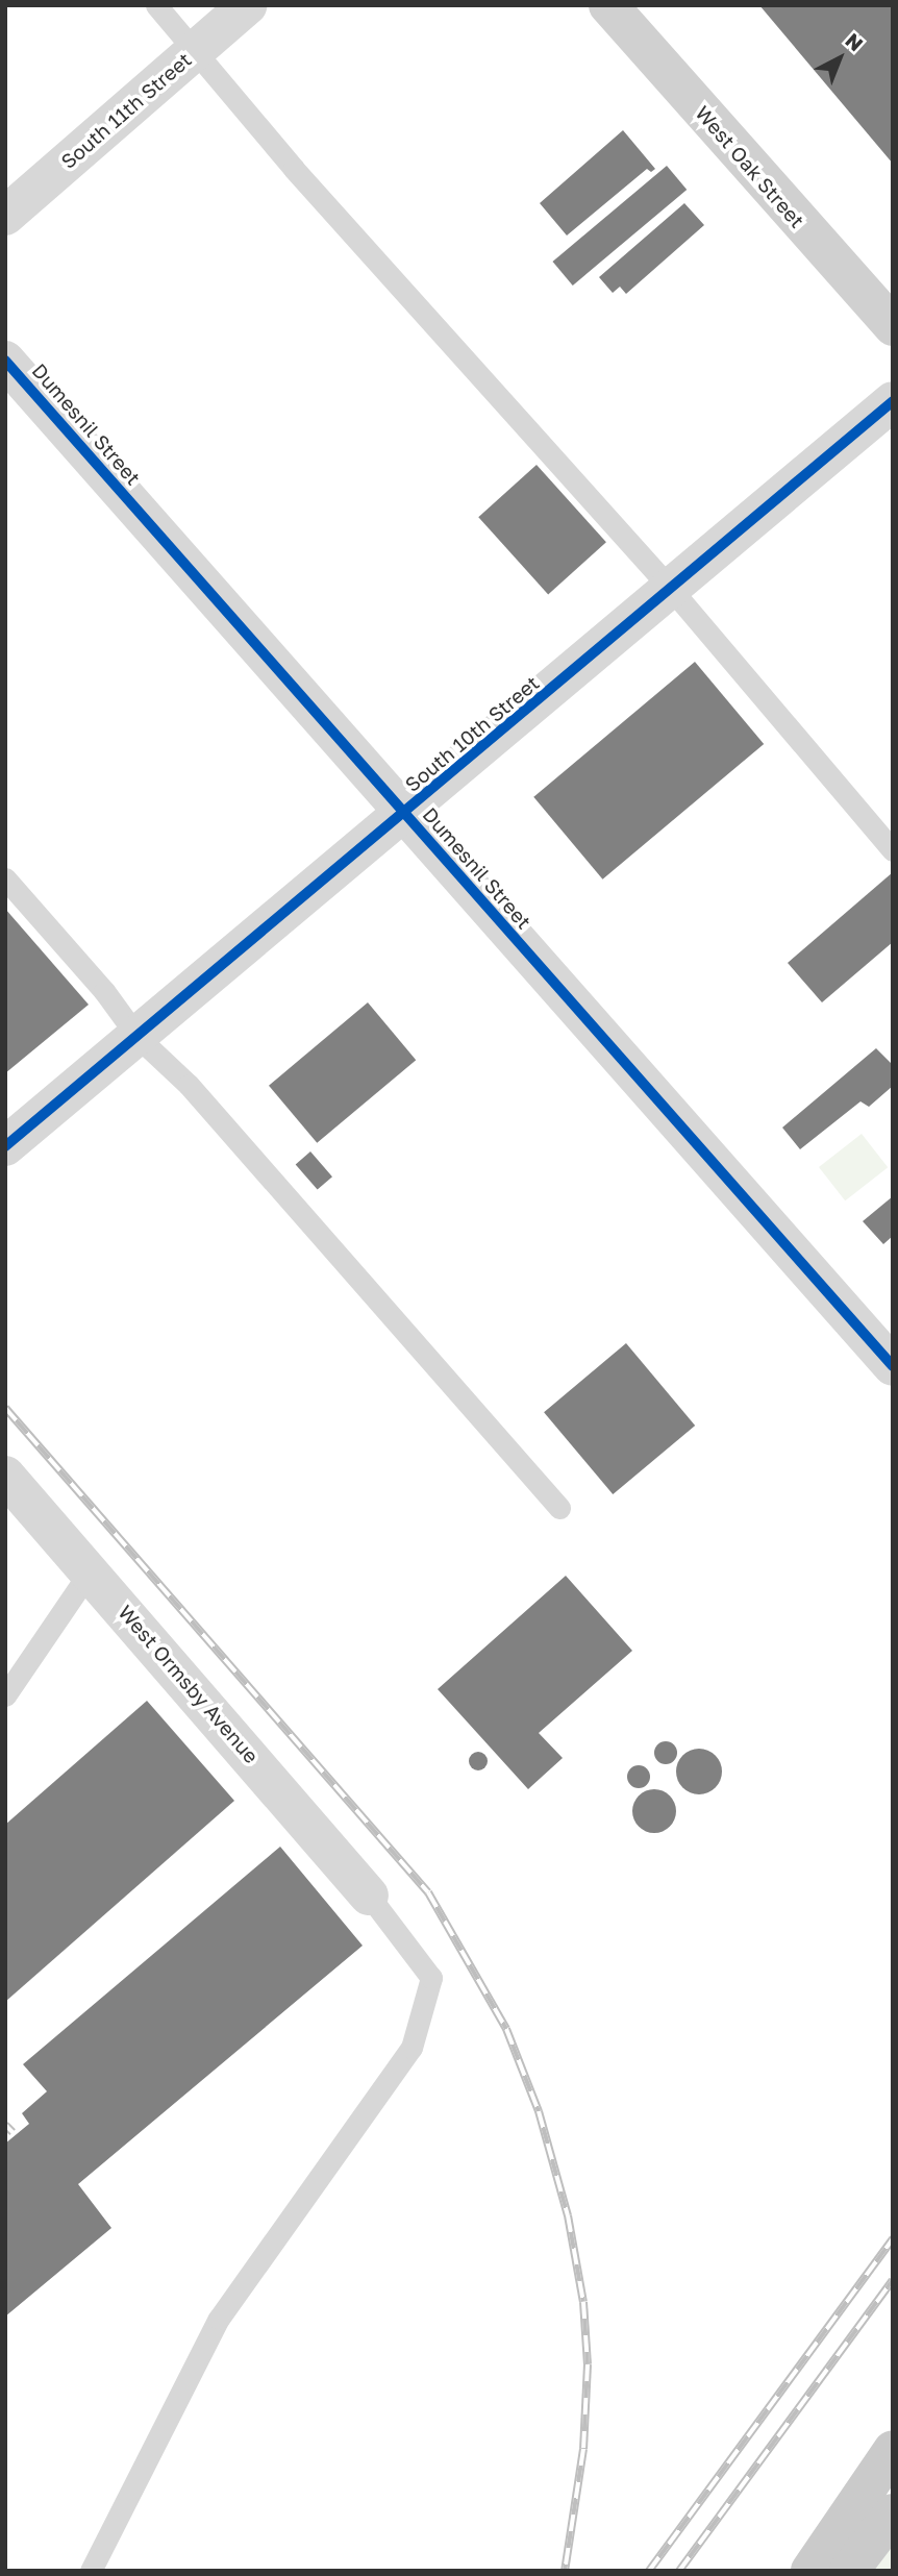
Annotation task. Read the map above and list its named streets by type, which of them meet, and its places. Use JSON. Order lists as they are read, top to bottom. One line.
{"streets":{"main road":["West Oak Street"],"street":["South 11th Street","Dumesnil Street","South 10th Street","West Ormsby Avenue"]},"crossings":[["Dumesnil Street","South 10th Street"]],"north":"top right"}
